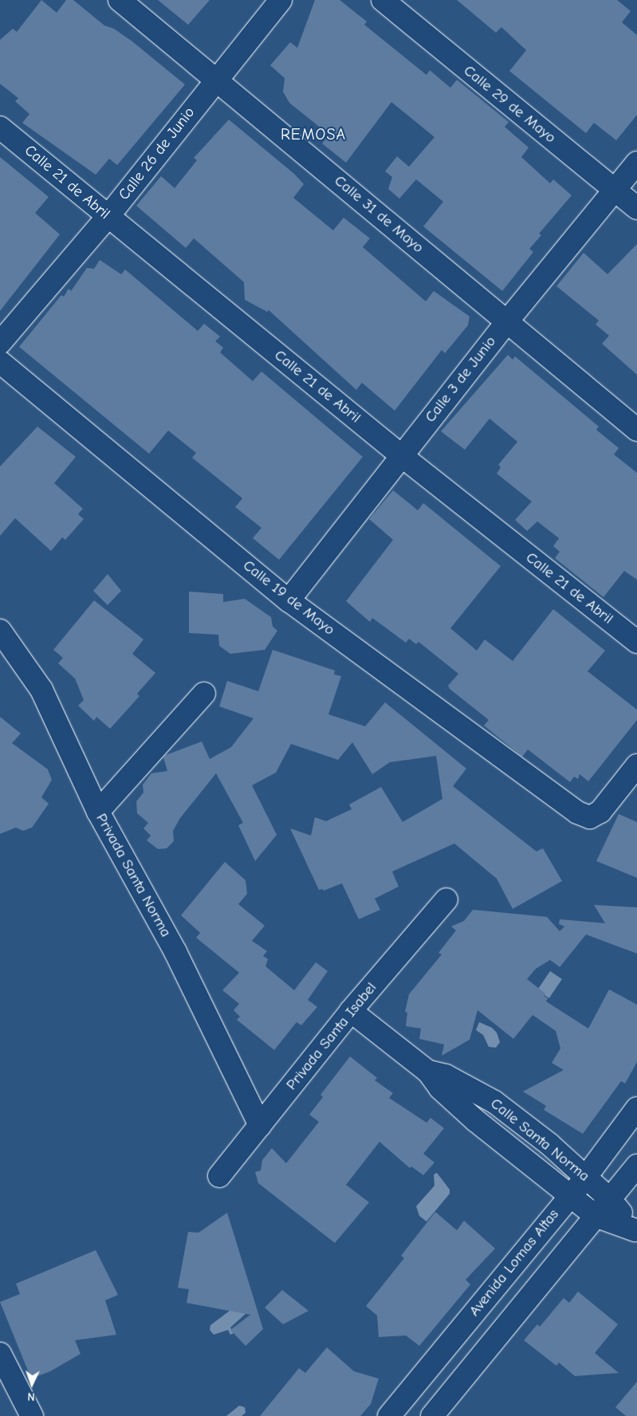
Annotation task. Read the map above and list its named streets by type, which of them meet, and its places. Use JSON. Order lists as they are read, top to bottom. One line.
{"streets":{"street":["Calle 29 de Mayo","Calle 26 de Junio","Calle 21 de Abril","Calle 31 de Mayo","Calle 3 de Junio","Calle 19 de Mayo","Privada Santa Norma","Privada Santa Isabel","Calle Santa Norma","Avenida Lomas Altas"]},"crossings":[["Calle 29 de Mayo","Calle 3 de Junio"],["Calle 26 de Junio","Calle 21 de Abril"],["Calle 26 de Junio","Calle 31 de Mayo"],["Calle 21 de Abril","Calle 3 de Junio"],["Calle 31 de Mayo","Calle 3 de Junio"],["Calle 3 de Junio","Calle 19 de Mayo"],["Privada Santa Norma","Privada Santa Isabel"],["Privada Santa Isabel","Calle Santa Norma"],["Calle Santa Norma","Avenida Lomas Altas"]],"districts":["REMOSA"],"north":"bottom"}
